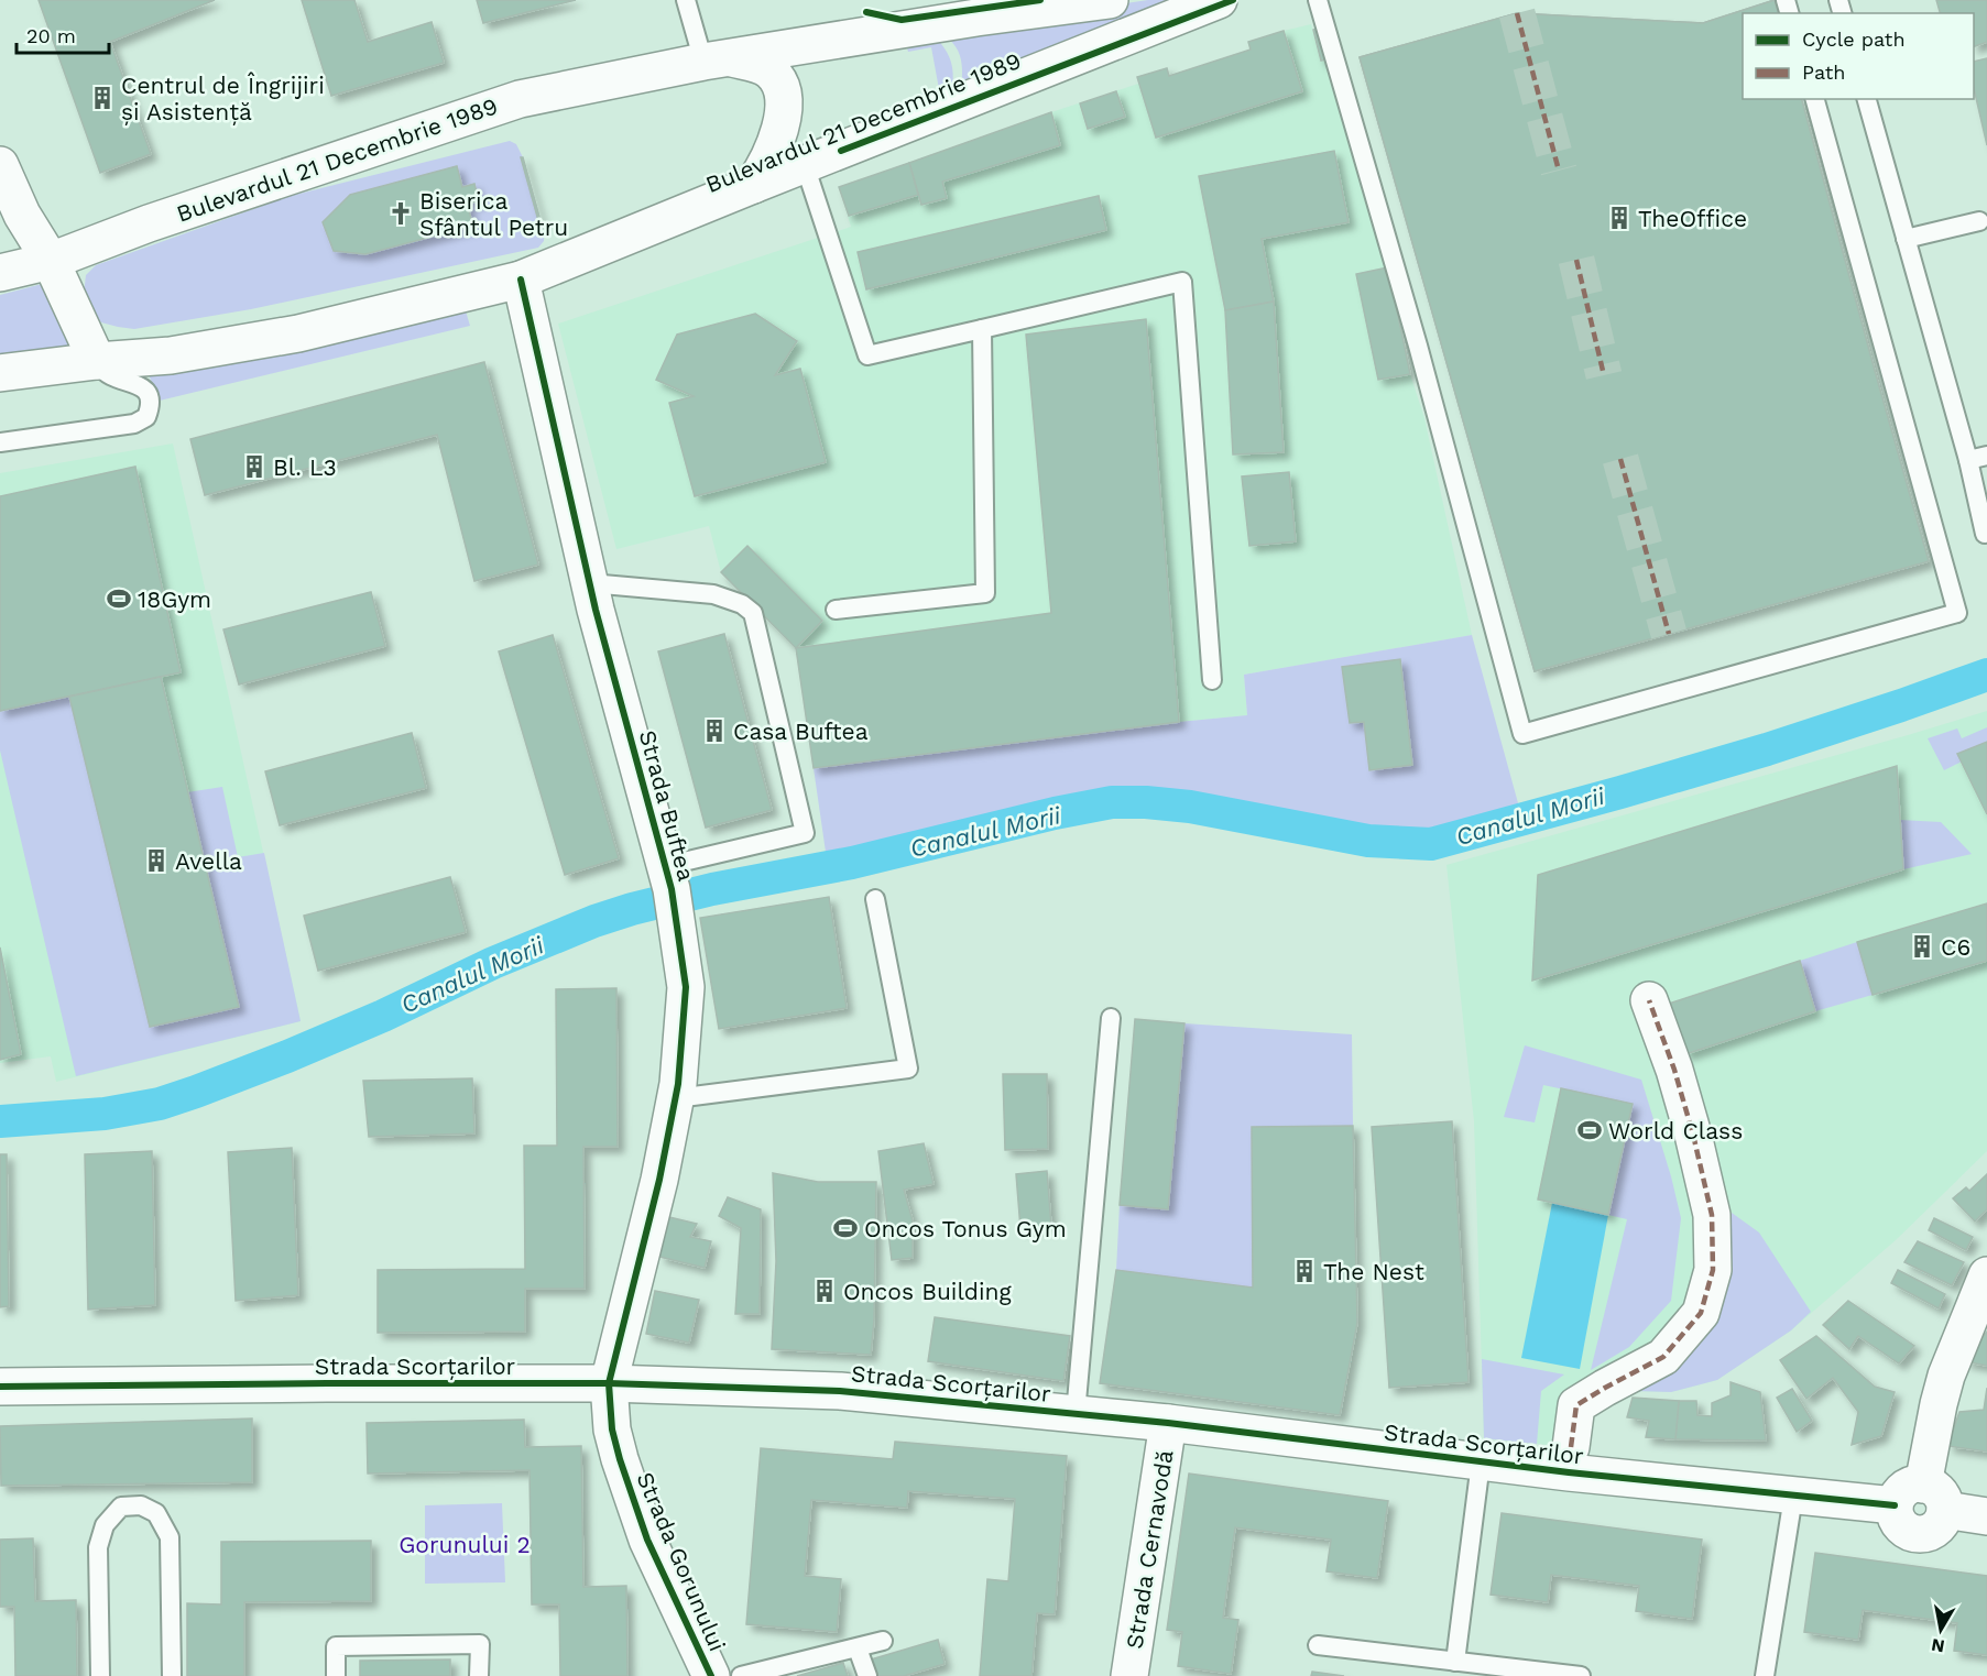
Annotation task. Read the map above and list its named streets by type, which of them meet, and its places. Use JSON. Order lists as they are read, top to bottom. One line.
{"streets":{"street":["Bulevardul 21 Decembrie 1989","Strada Buftea","Strada Scorțarilor","Strada Cernavodă","Strada Gorunului"]},"crossings":[["Bulevardul 21 Decembrie 1989","Strada Buftea"],["Strada Buftea","Strada Scorțarilor"],["Strada Buftea","Strada Gorunului"],["Strada Scorțarilor","Strada Cernavodă"],["Strada Scorțarilor","Strada Gorunului"]],"water":["Canalul Morii"],"parks":["Gorunului 2"],"places":{"building":["Centrul de Îngrijiri și Asistență","TheOffice","Bl. L3","Casa Buftea","Avella","C6","The Nest","Oncos Building"],"church":["Biserica Sfântul Petru"],"sports":["18Gym","World Class","Oncos Tonus Gym"]},"legend":["Cycle path","Path"],"scale_bar":"20 m","north":"bottom"}
